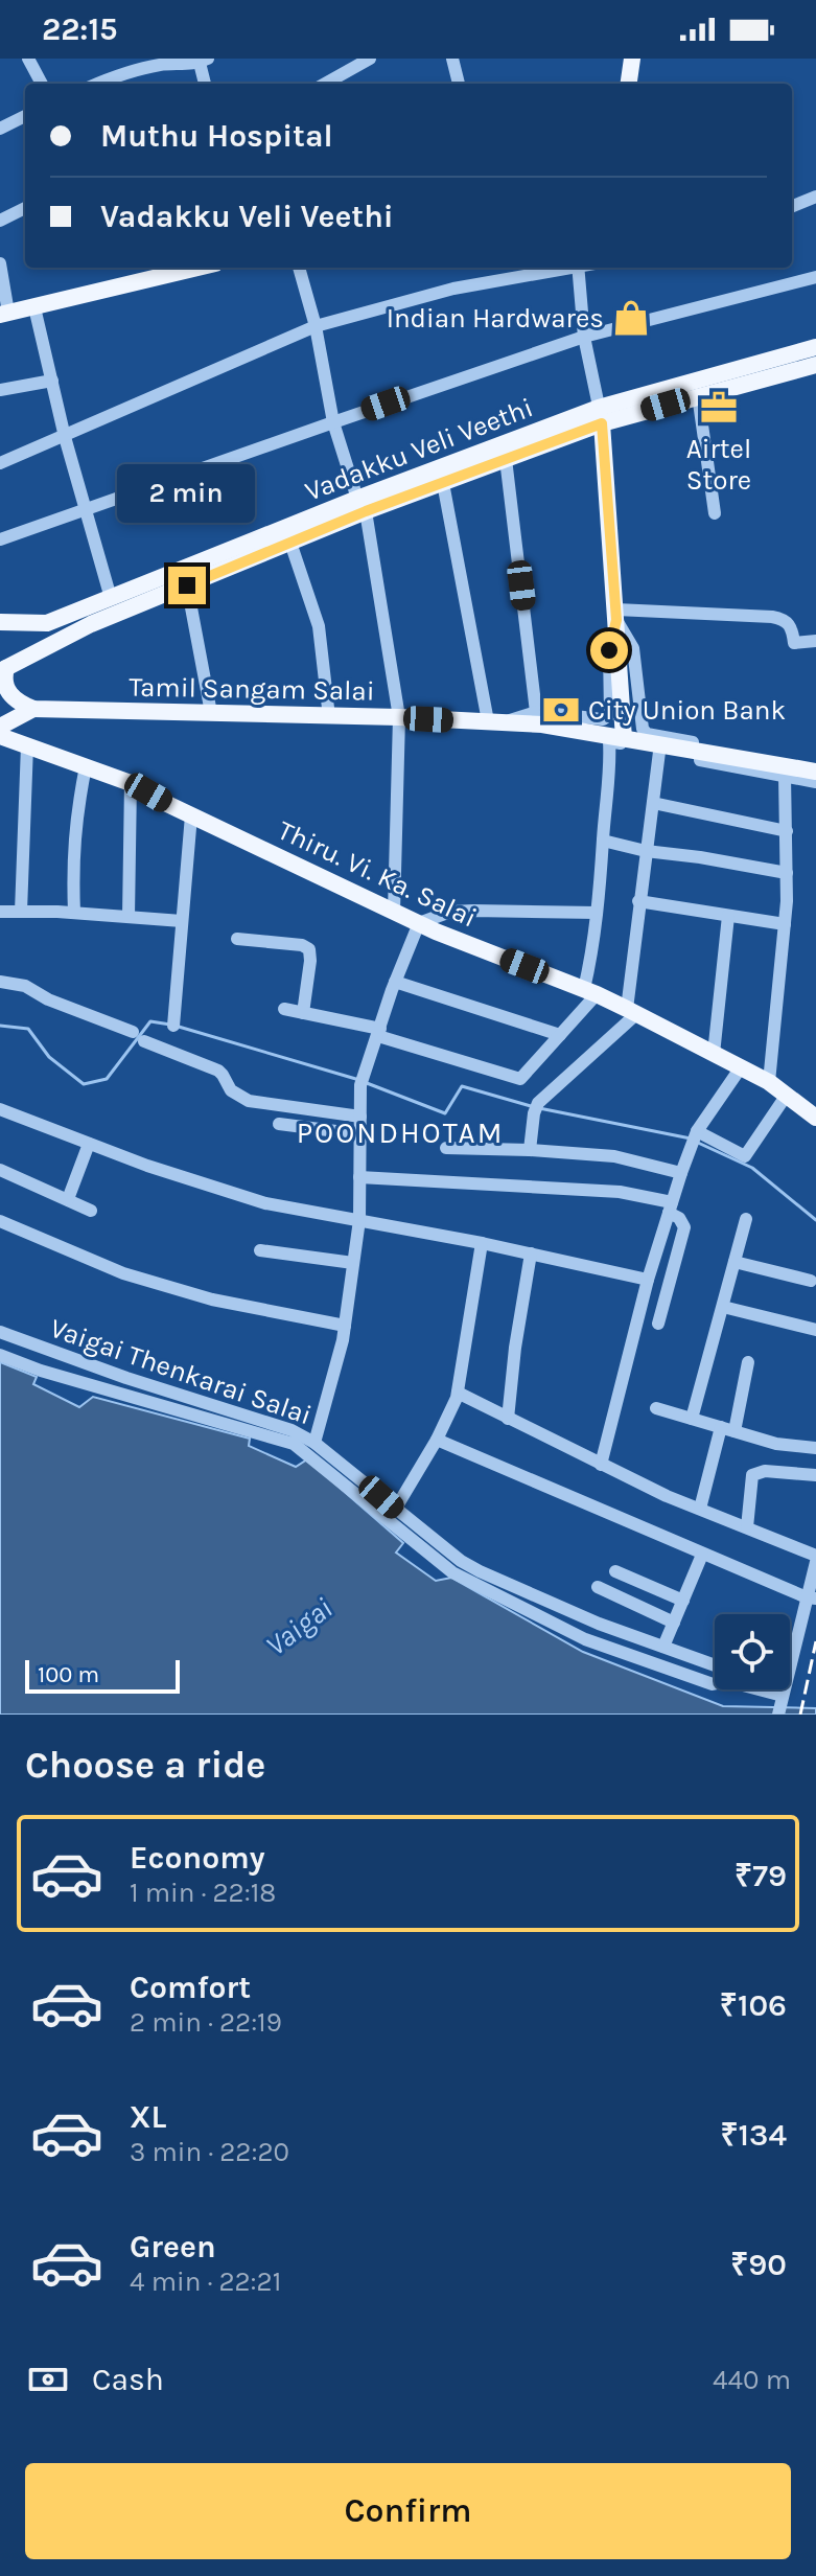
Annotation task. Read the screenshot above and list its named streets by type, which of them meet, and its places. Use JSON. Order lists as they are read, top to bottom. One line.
{"streets":{"main road":["Vadakku Veli Veethi","Tamil Sangam Salai","Thiru. Vi. Ka. Salai"],"street":["Vaigai Thenkarai Salai"]},"districts":["POONDHOTAM"],"water":["Vaigai"],"places":{"shop":["Indian Hardwares"],"office":["Airtel Store"],"bank":["City Union Bank"]},"scale_bar":"100 m","page":{"status":"22:15","banner":["Muthu Hospital","Vadakku Veli Veethi"],"bubble":"2 min","scale":"100 m","heading":"Choose a ride","list":[{"name":"Economy","note":"1 min · 22:18","value":"₹79"},{"name":"Comfort","note":"2 min · 22:19","value":"₹106"},{"name":"XL","note":"3 min · 22:20","value":"₹134"},{"name":"Green","note":"4 min · 22:21","value":"₹90"}],"pay":["Cash","440 m"],"buttons":"Confirm"}}
